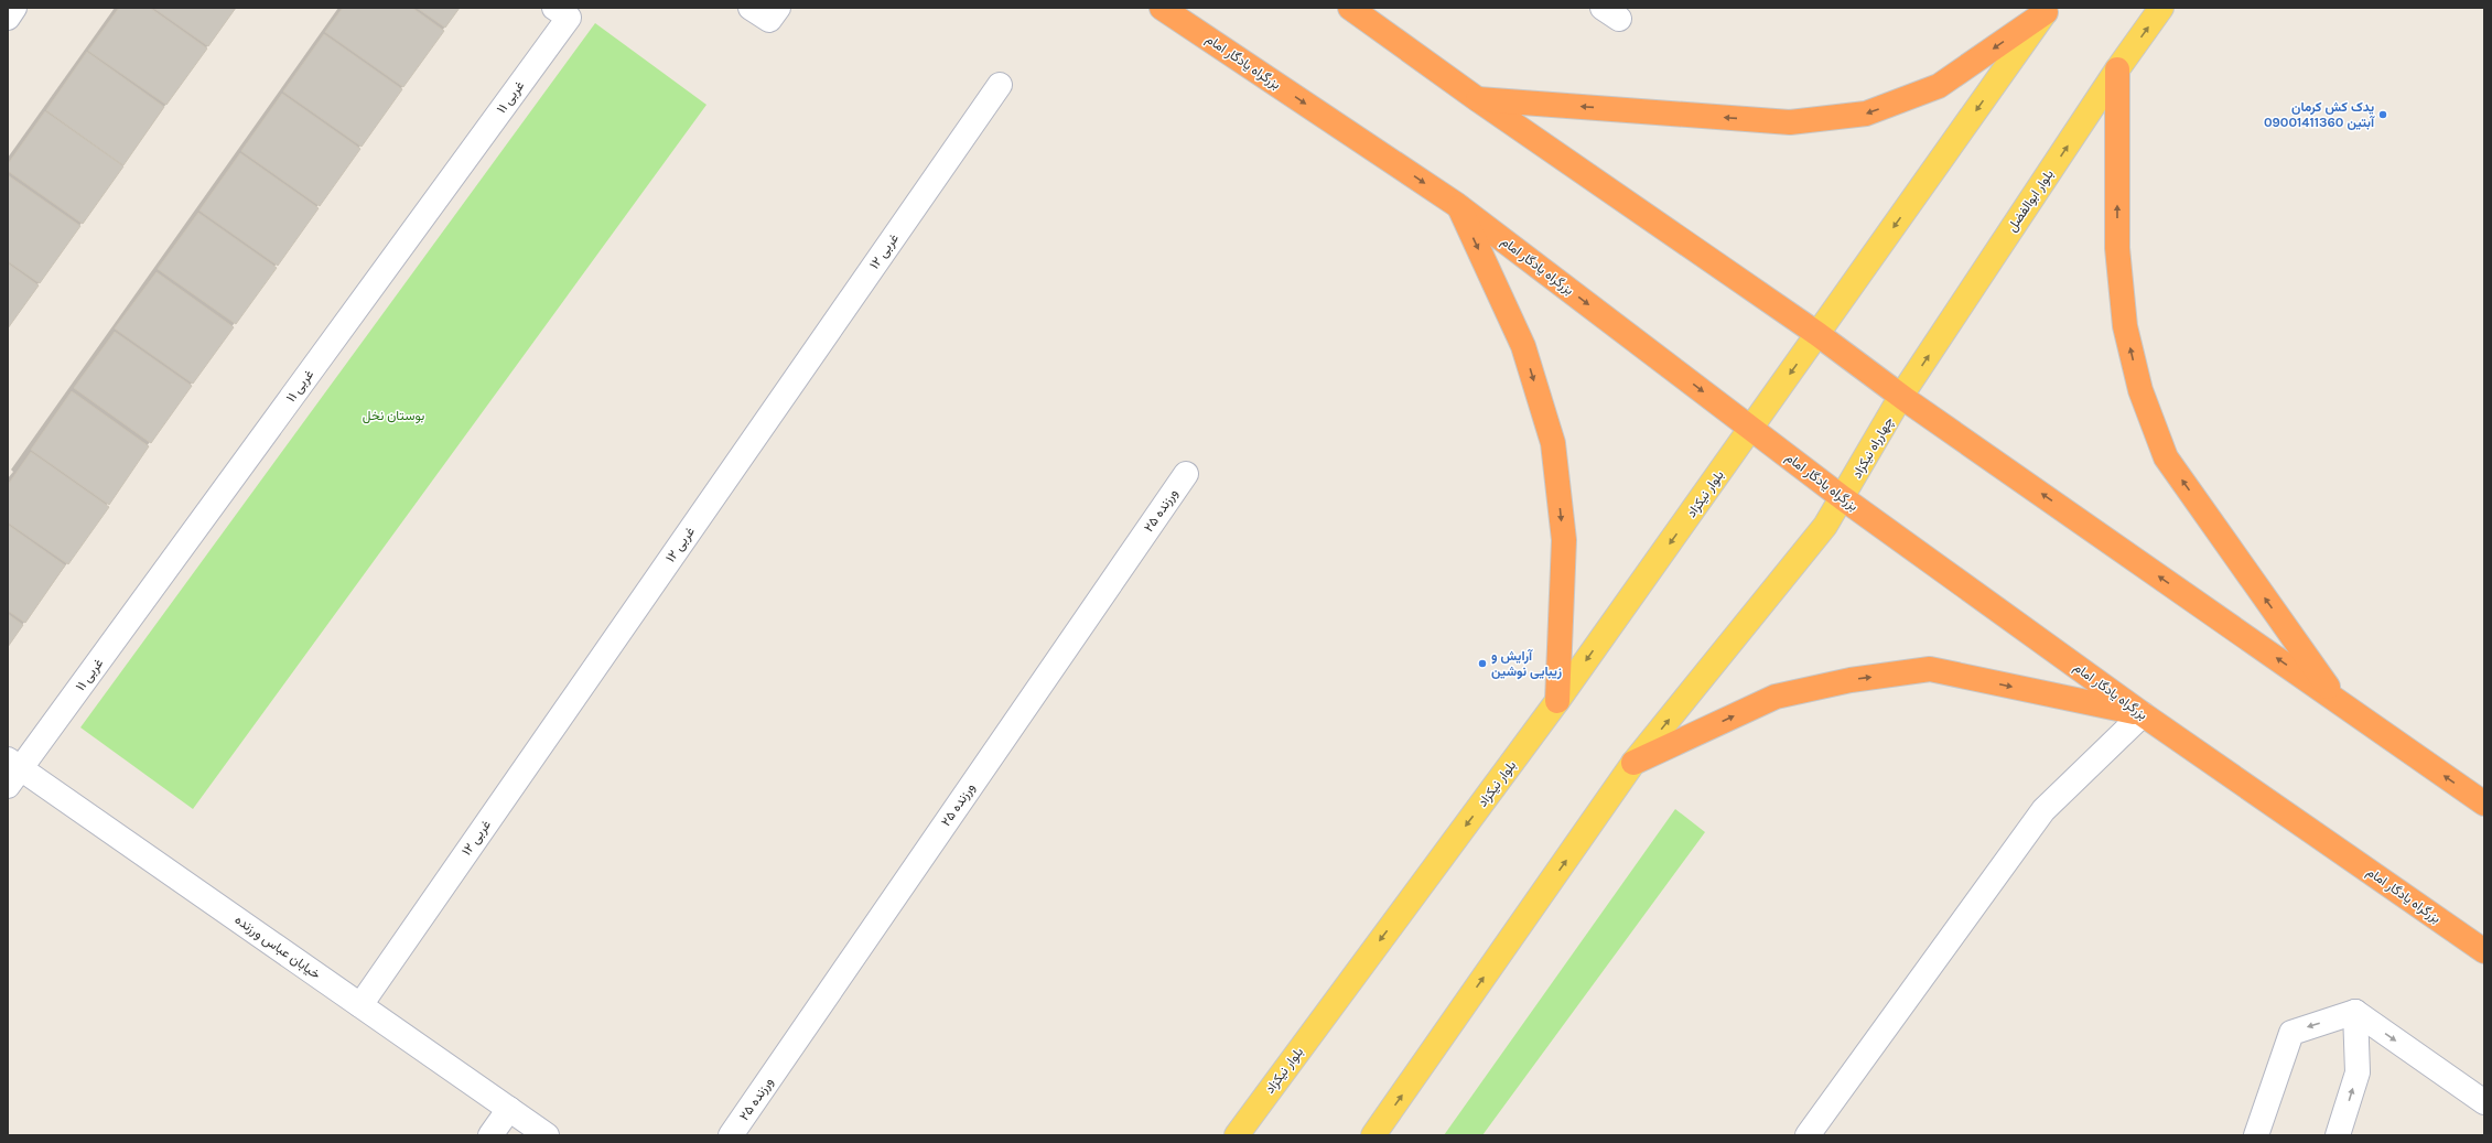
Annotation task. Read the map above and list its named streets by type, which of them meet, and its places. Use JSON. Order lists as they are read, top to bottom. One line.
{"streets":{"highway":["بزرگراه یادگار امام"],"main road":["بلوار ابوالفضل","چهارراه نیکزاد","بلوار نیکزاد"],"street":["غربی ۱۱","غربی ۱۲","ورزنده ۲۵","خیابان عباس ورزنده"]},"crossings":[["بزرگراه یادگار امام","چهارراه نیکزاد"],["بزرگراه یادگار امام","بلوار نیکزاد"],["غربی ۱۱","خیابان عباس ورزنده"],["بلوار ابوالفضل","چهارراه نیکزاد"],["غربی ۱۲","خیابان عباس ورزنده"]],"parks":["بوستان نخل"],"places":["یدک کش کرمان آبتین 09001411360","آرایش و زیبایی نوشین"]}
